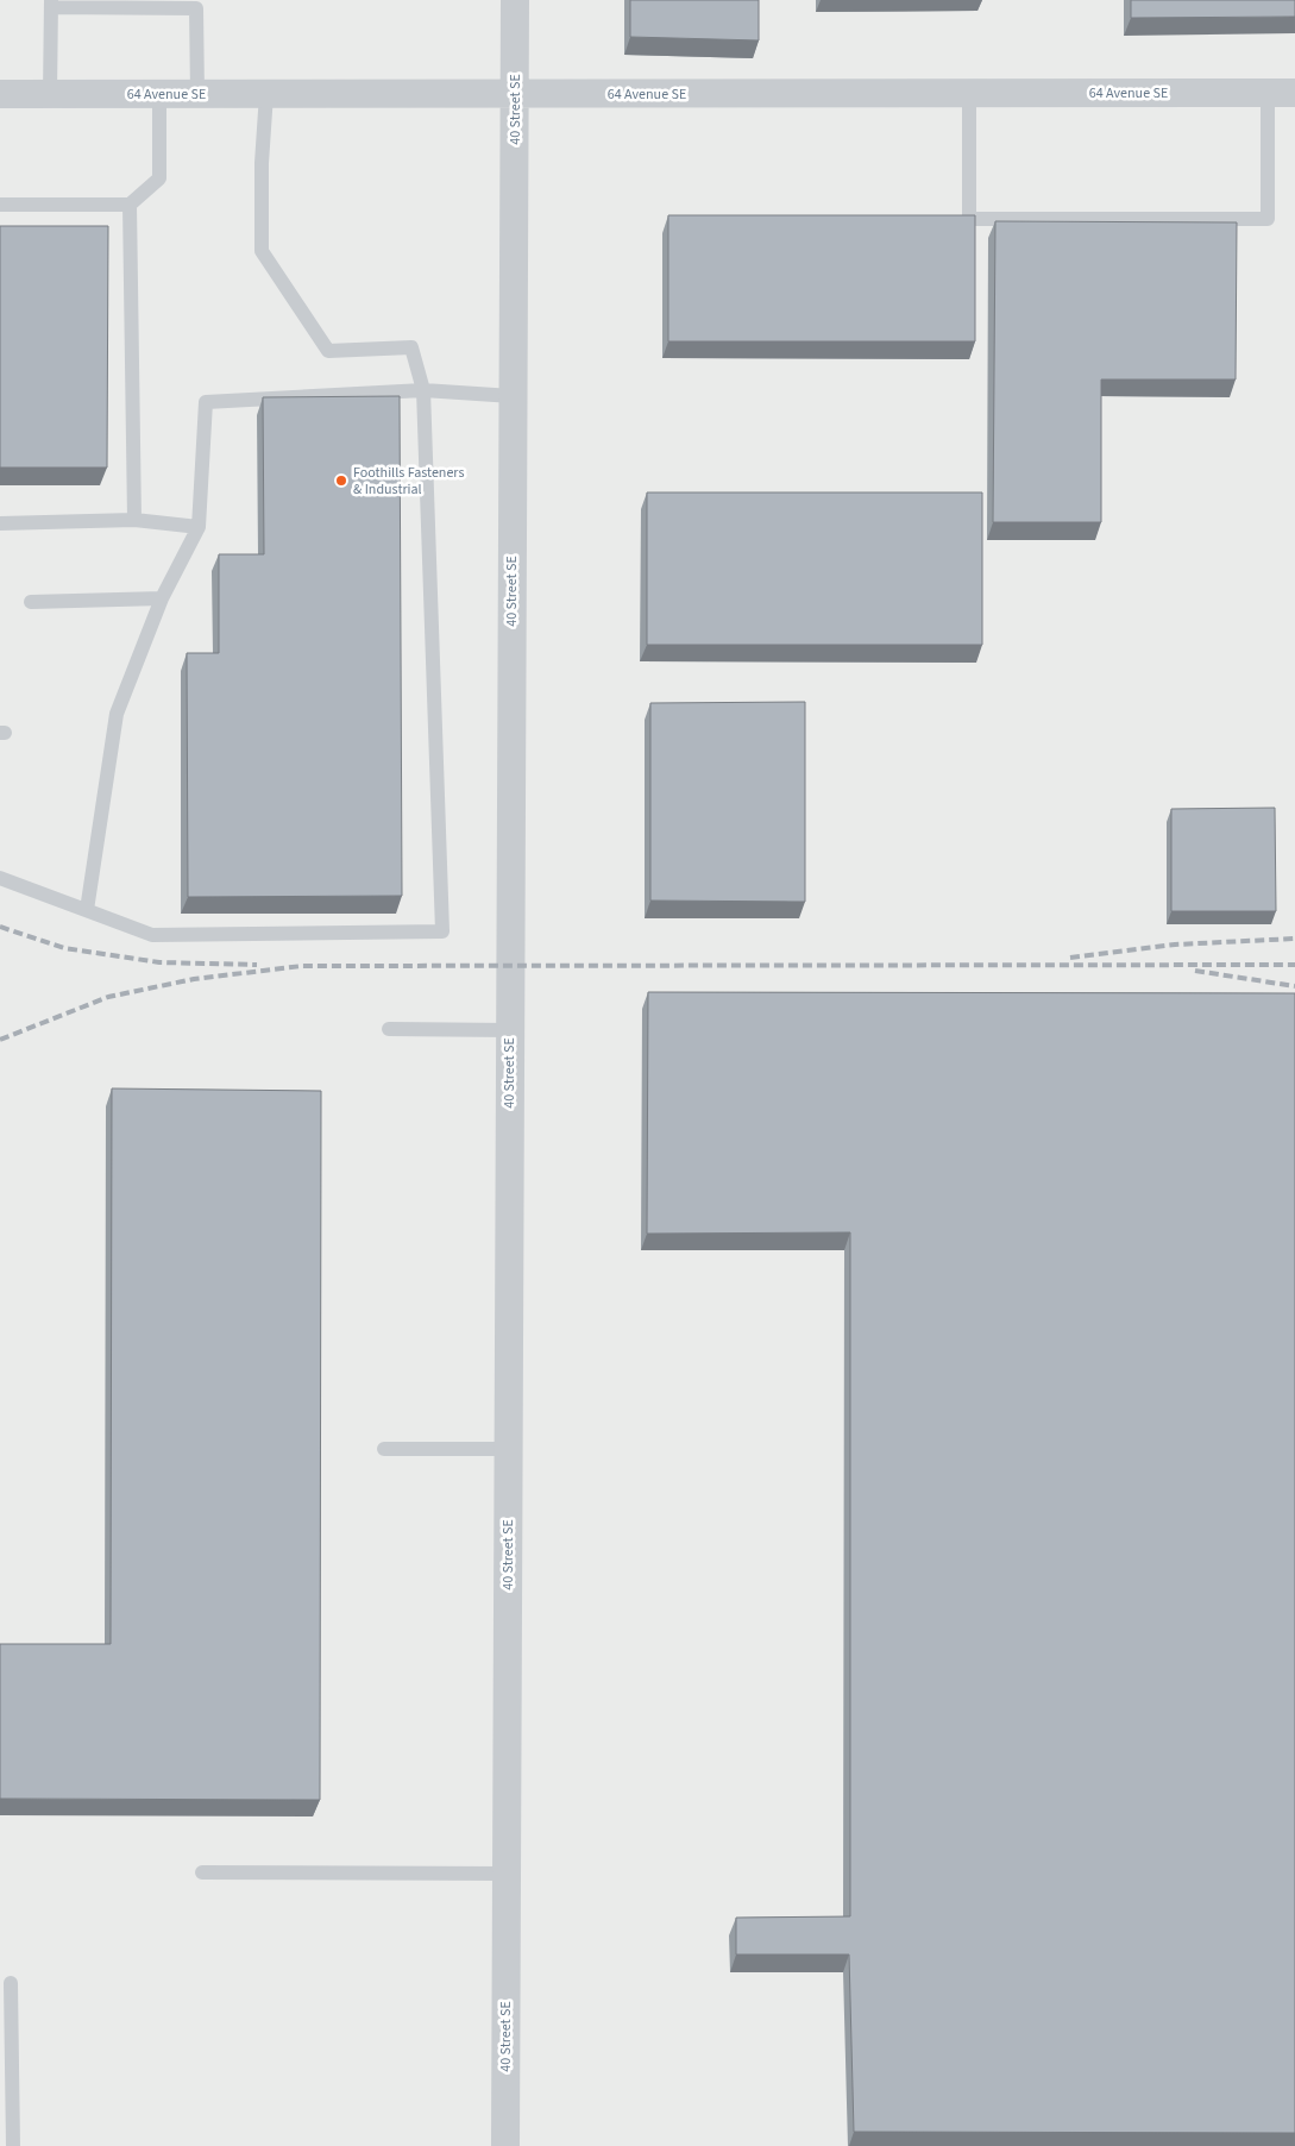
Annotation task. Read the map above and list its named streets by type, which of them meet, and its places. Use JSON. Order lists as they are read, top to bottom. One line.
{"streets":{"street":["64 Avenue SE","40 Street SE"]},"crossings":[["64 Avenue SE","40 Street SE"]],"places":["Foothills Fasteners & Industrial"]}
